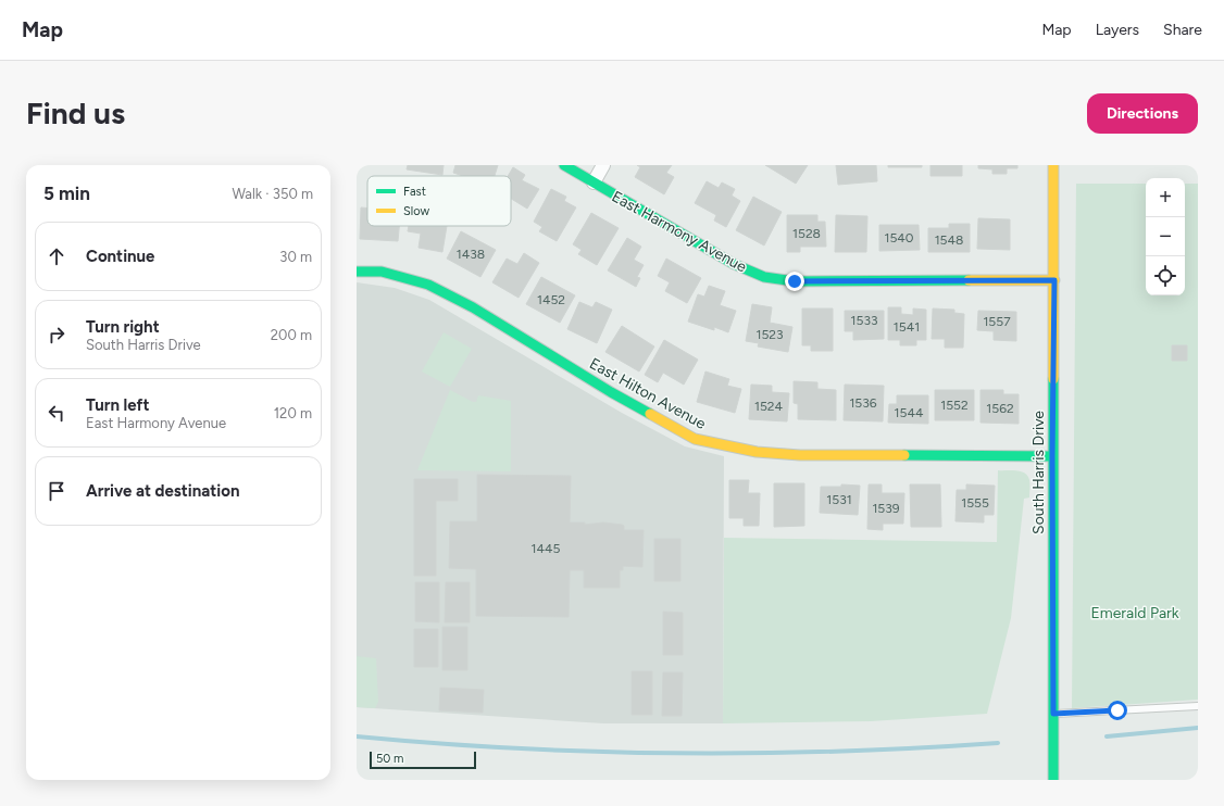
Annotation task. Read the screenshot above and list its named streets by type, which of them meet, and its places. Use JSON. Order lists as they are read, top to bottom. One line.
{"streets":{"street":["East Harmony Avenue","East Hilton Avenue","South Harris Drive"]},"crossings":[["East Harmony Avenue","South Harris Drive"],["East Hilton Avenue","South Harris Drive"]],"parks":["Emerald Park"],"house_numbers":["1528","1540","1548","1438","1452","1533","1557","1541","1523","1536","1552","1524","1562","1544","1531","1555","1539","1445"],"legend":["Fast","Slow"],"scale_bar":"50 m","page":{"header":"Map","nav":["Map","Layers","Share"],"buttons":"Directions","title":"Find us","heading":["5 min","Walk · 350 m"],"map_buttons":["+","−"],"list":[["Continue","30 m"],["Turn right","South Harris Drive","200 m"],["Turn left","East Harmony Avenue","120 m"],"Arrive at destination"],"scale":"50 m"}}
